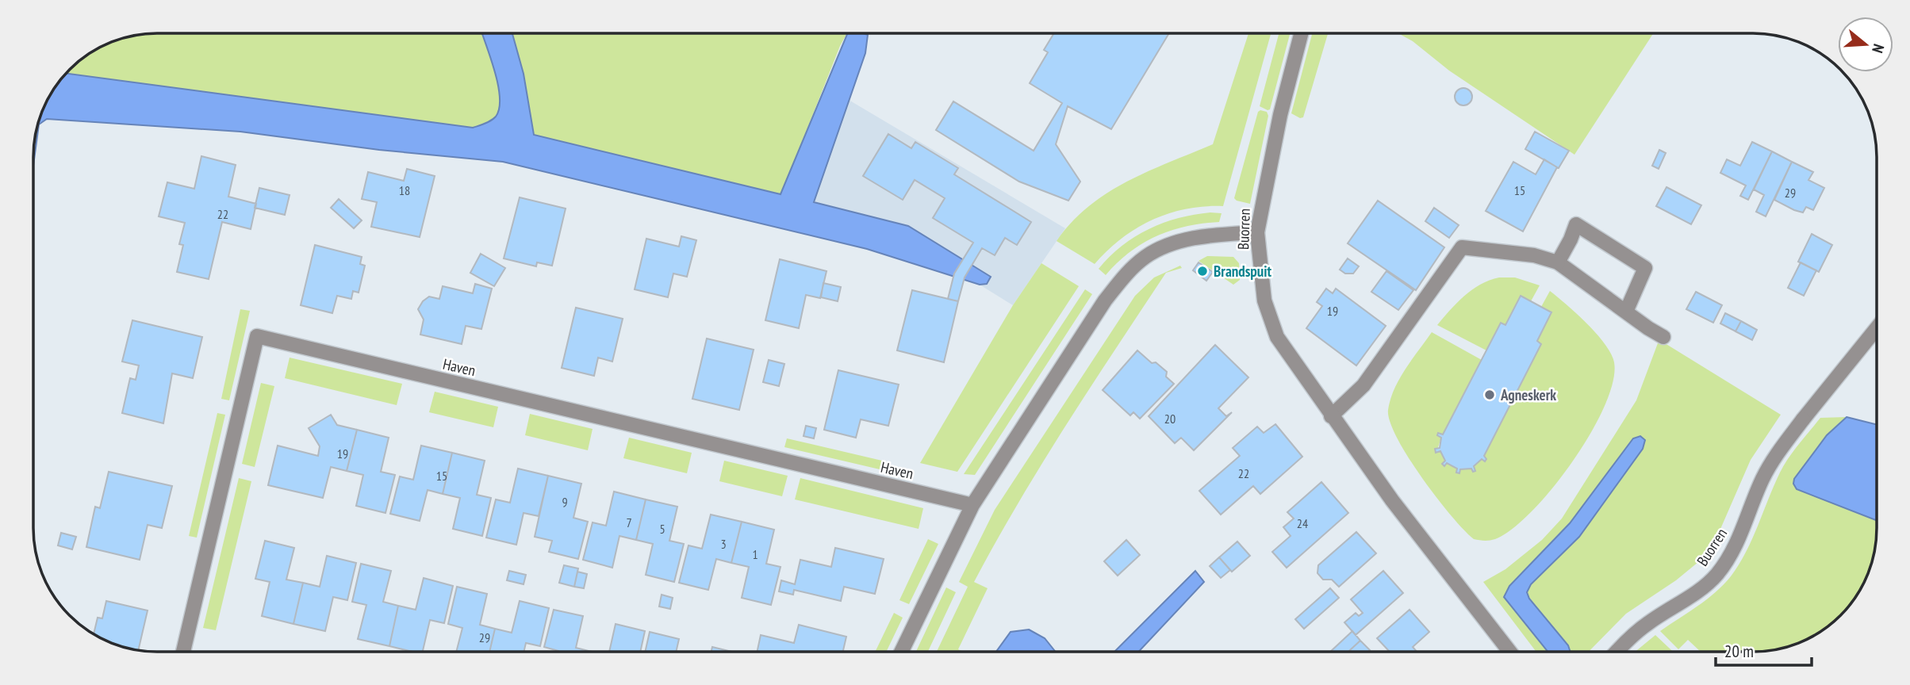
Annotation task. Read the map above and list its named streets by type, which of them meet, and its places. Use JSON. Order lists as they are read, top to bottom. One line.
{"streets":{"street":["Buorren","Haven"]},"places":["Brandspuit","Agneskerk"],"house_numbers":["18","15","29","22","19","20","19","22","15","9","7","24","5","3","1","29"],"scale_bar":"20 m","north":"right"}
